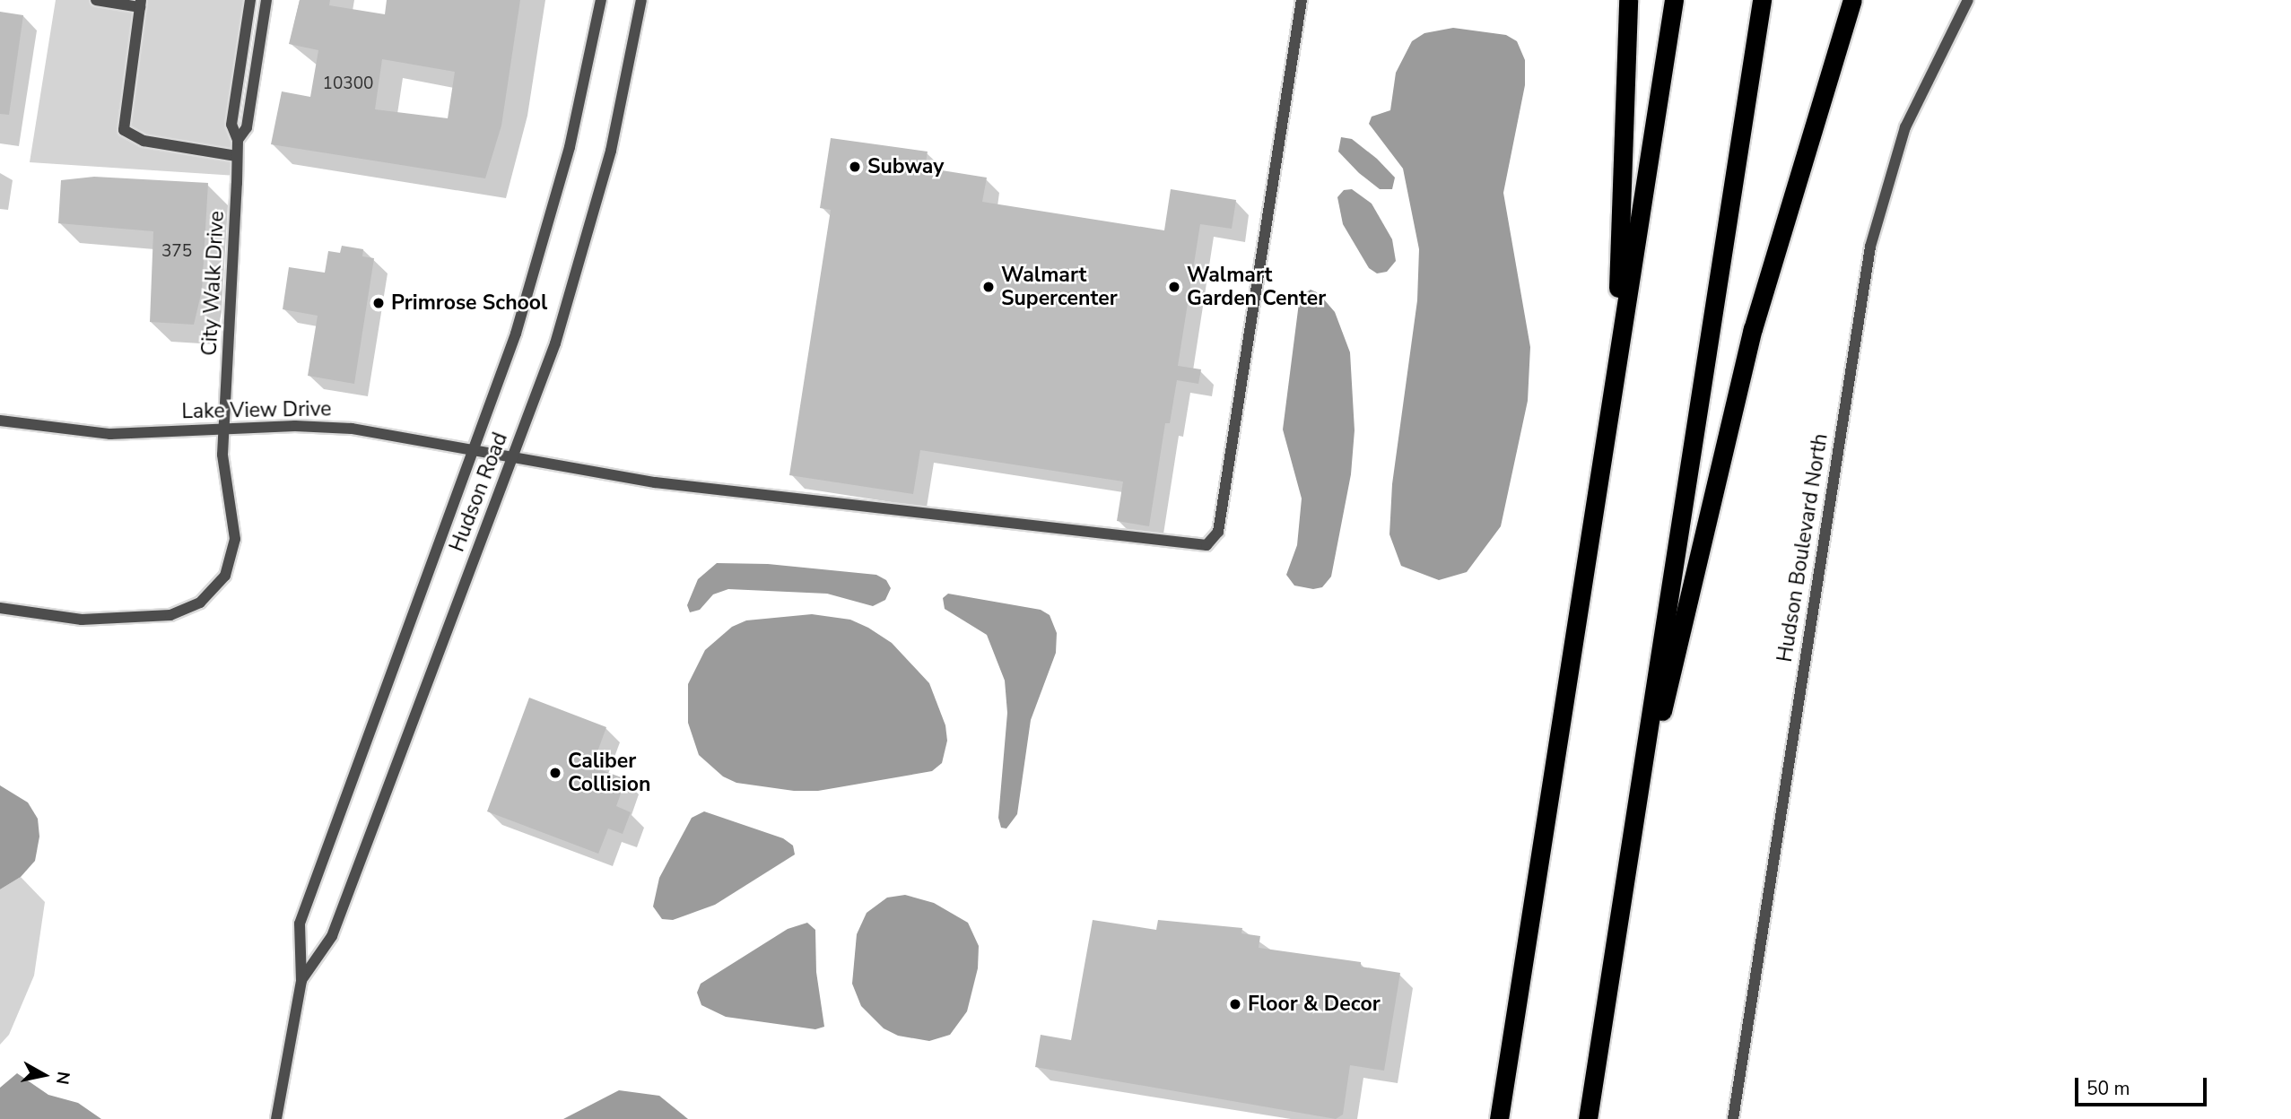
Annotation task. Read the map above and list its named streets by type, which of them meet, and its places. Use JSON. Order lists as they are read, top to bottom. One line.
{"streets":{"street":["City Walk Drive","Lake View Drive","Hudson Road","Hudson Boulevard North"]},"crossings":[["City Walk Drive","Lake View Drive"],["Lake View Drive","Hudson Road"]],"places":["Subway","Walmart Supercenter","Walmart Garden Center","Primrose School","Caliber Collision","Floor & Decor"],"house_numbers":["10300","375"],"scale_bar":"50 m","north":"right"}
